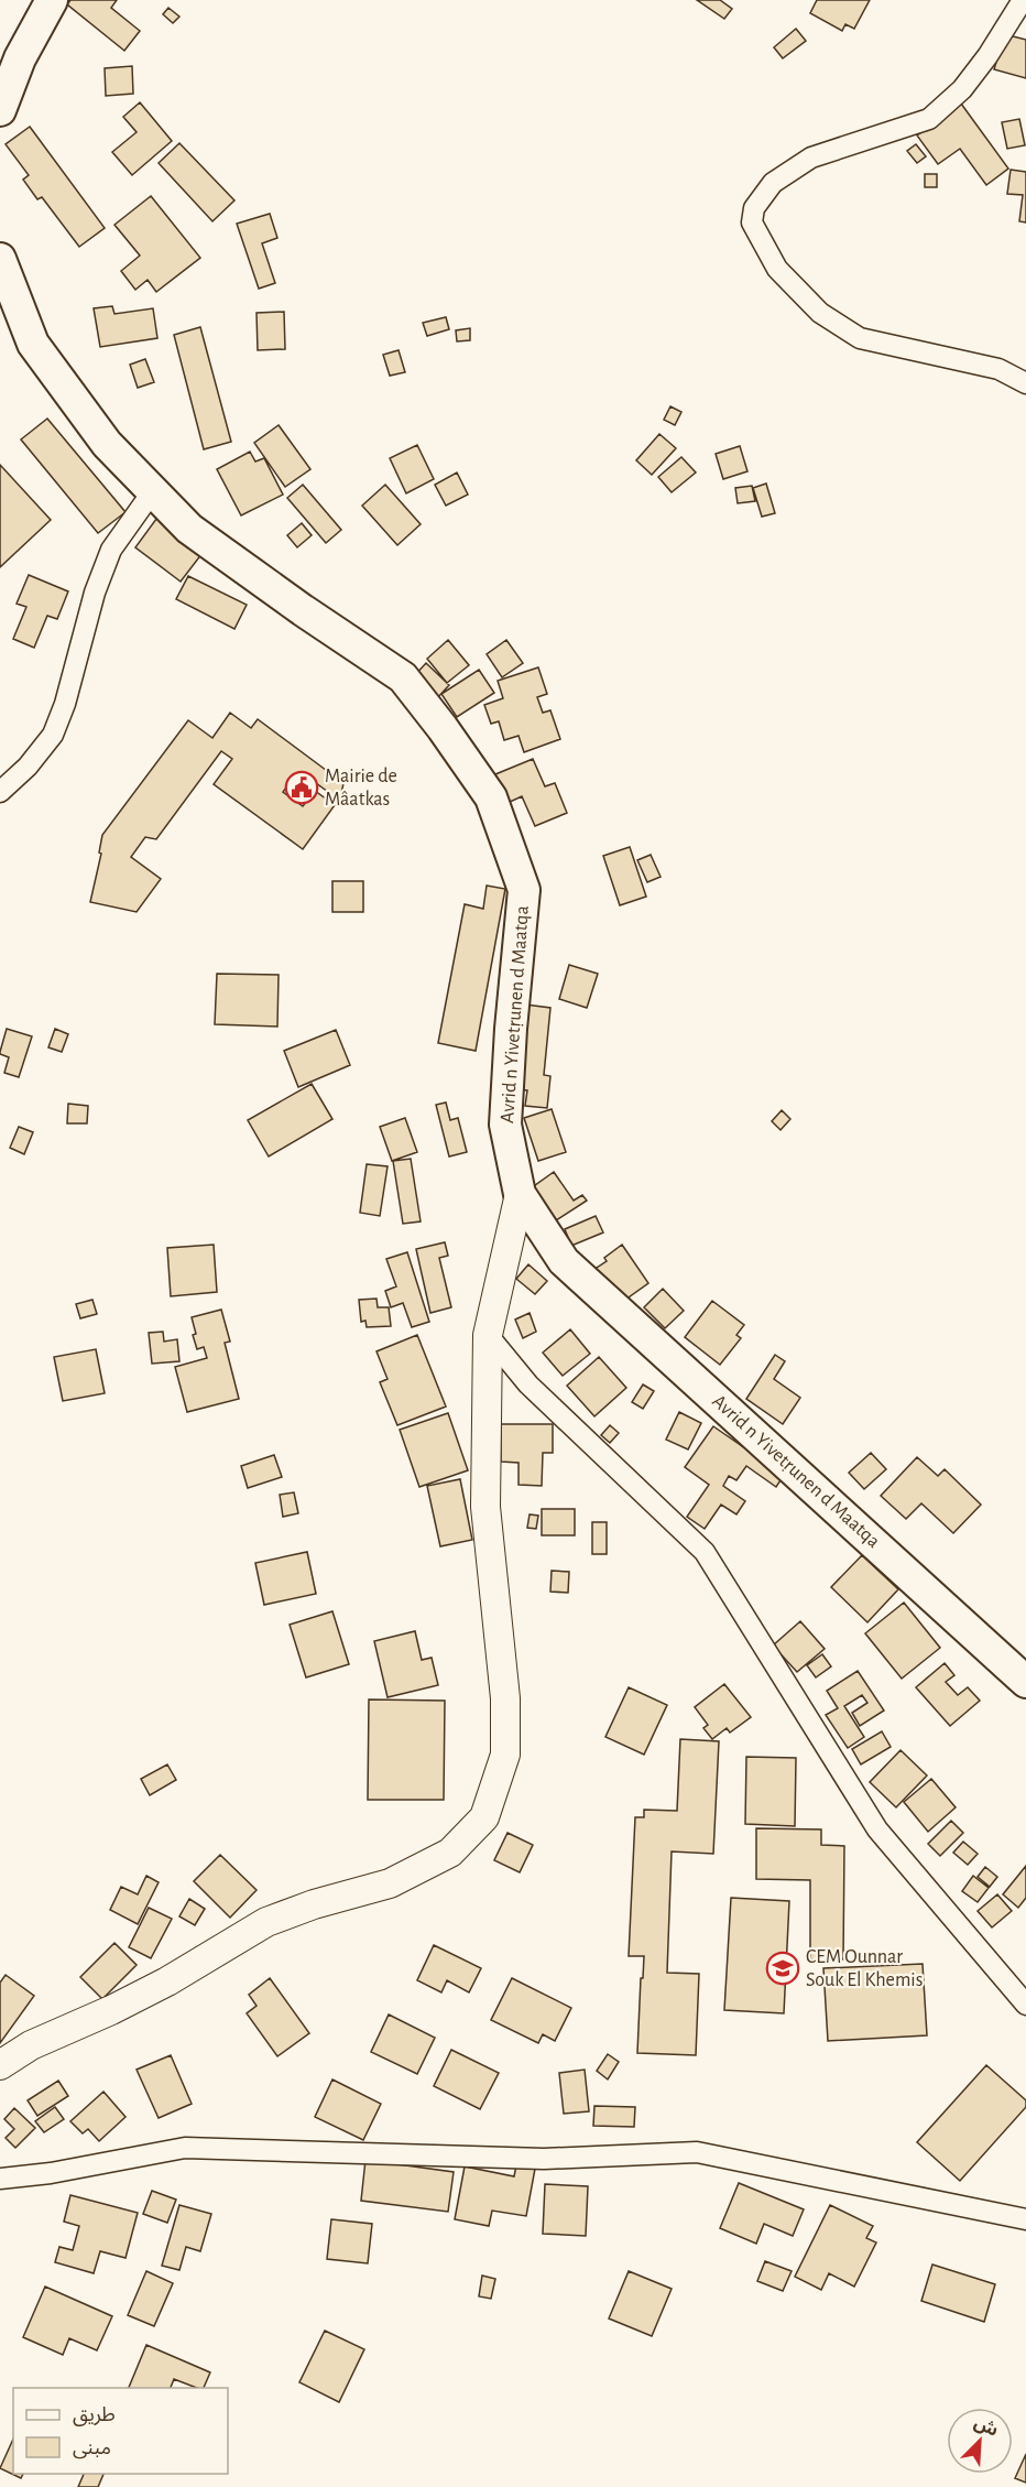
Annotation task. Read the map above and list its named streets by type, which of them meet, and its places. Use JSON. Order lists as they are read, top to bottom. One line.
{"streets":{"main road":["Avrid n Yivetṛunen d Maatqa"]},"places":{"public building":["Mairie de Mâatkas"],"school or university":["CEM Ounnar Souk El Khemis"]},"legend":["طريق","مبنى"],"north":"top right"}
